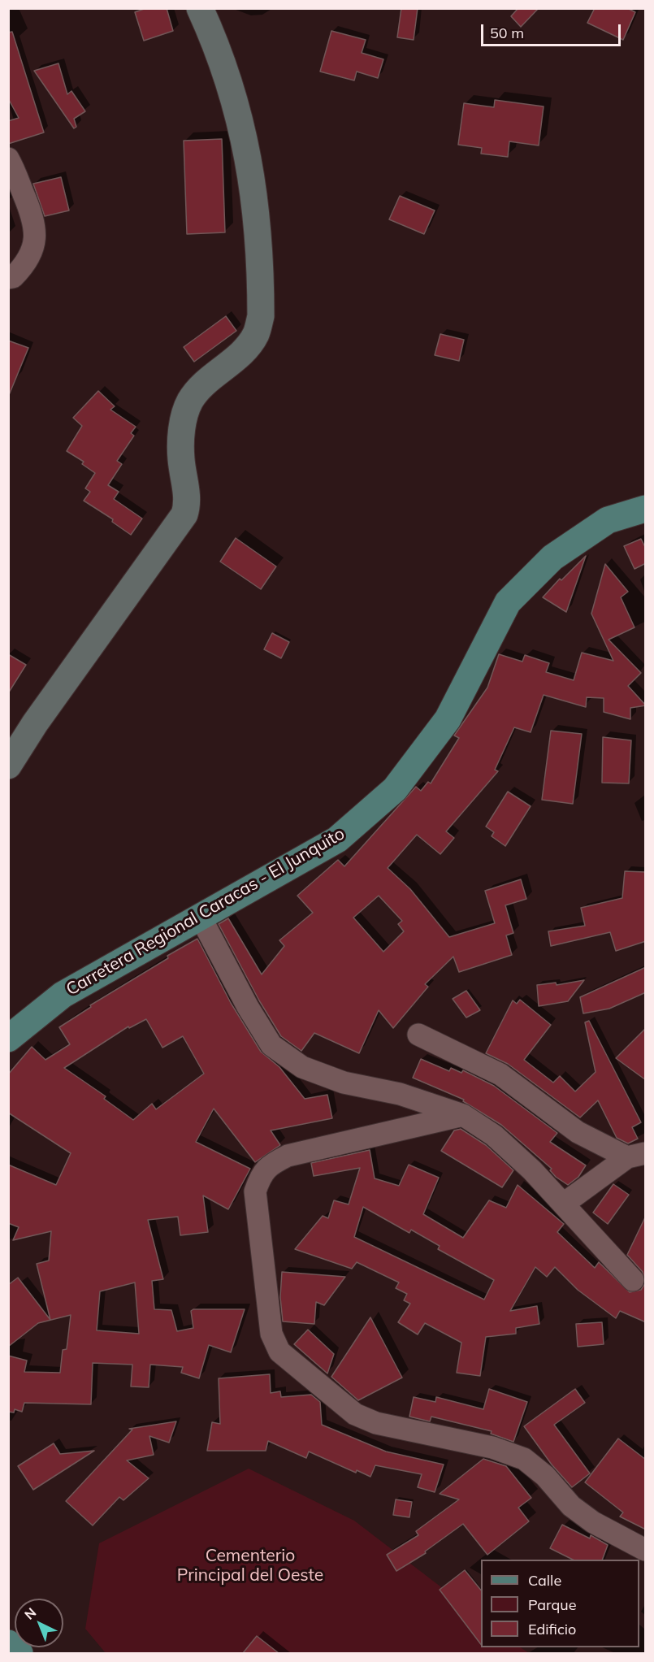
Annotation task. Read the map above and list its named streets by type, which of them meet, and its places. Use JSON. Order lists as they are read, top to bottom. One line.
{"streets":{"main road":["Carretera Regional Caracas - El Junquito"]},"parks":["Cementerio Principal del Oeste"],"legend":["Calle","Parque","Edificio"],"scale_bar":"50 m","north":"top left"}
